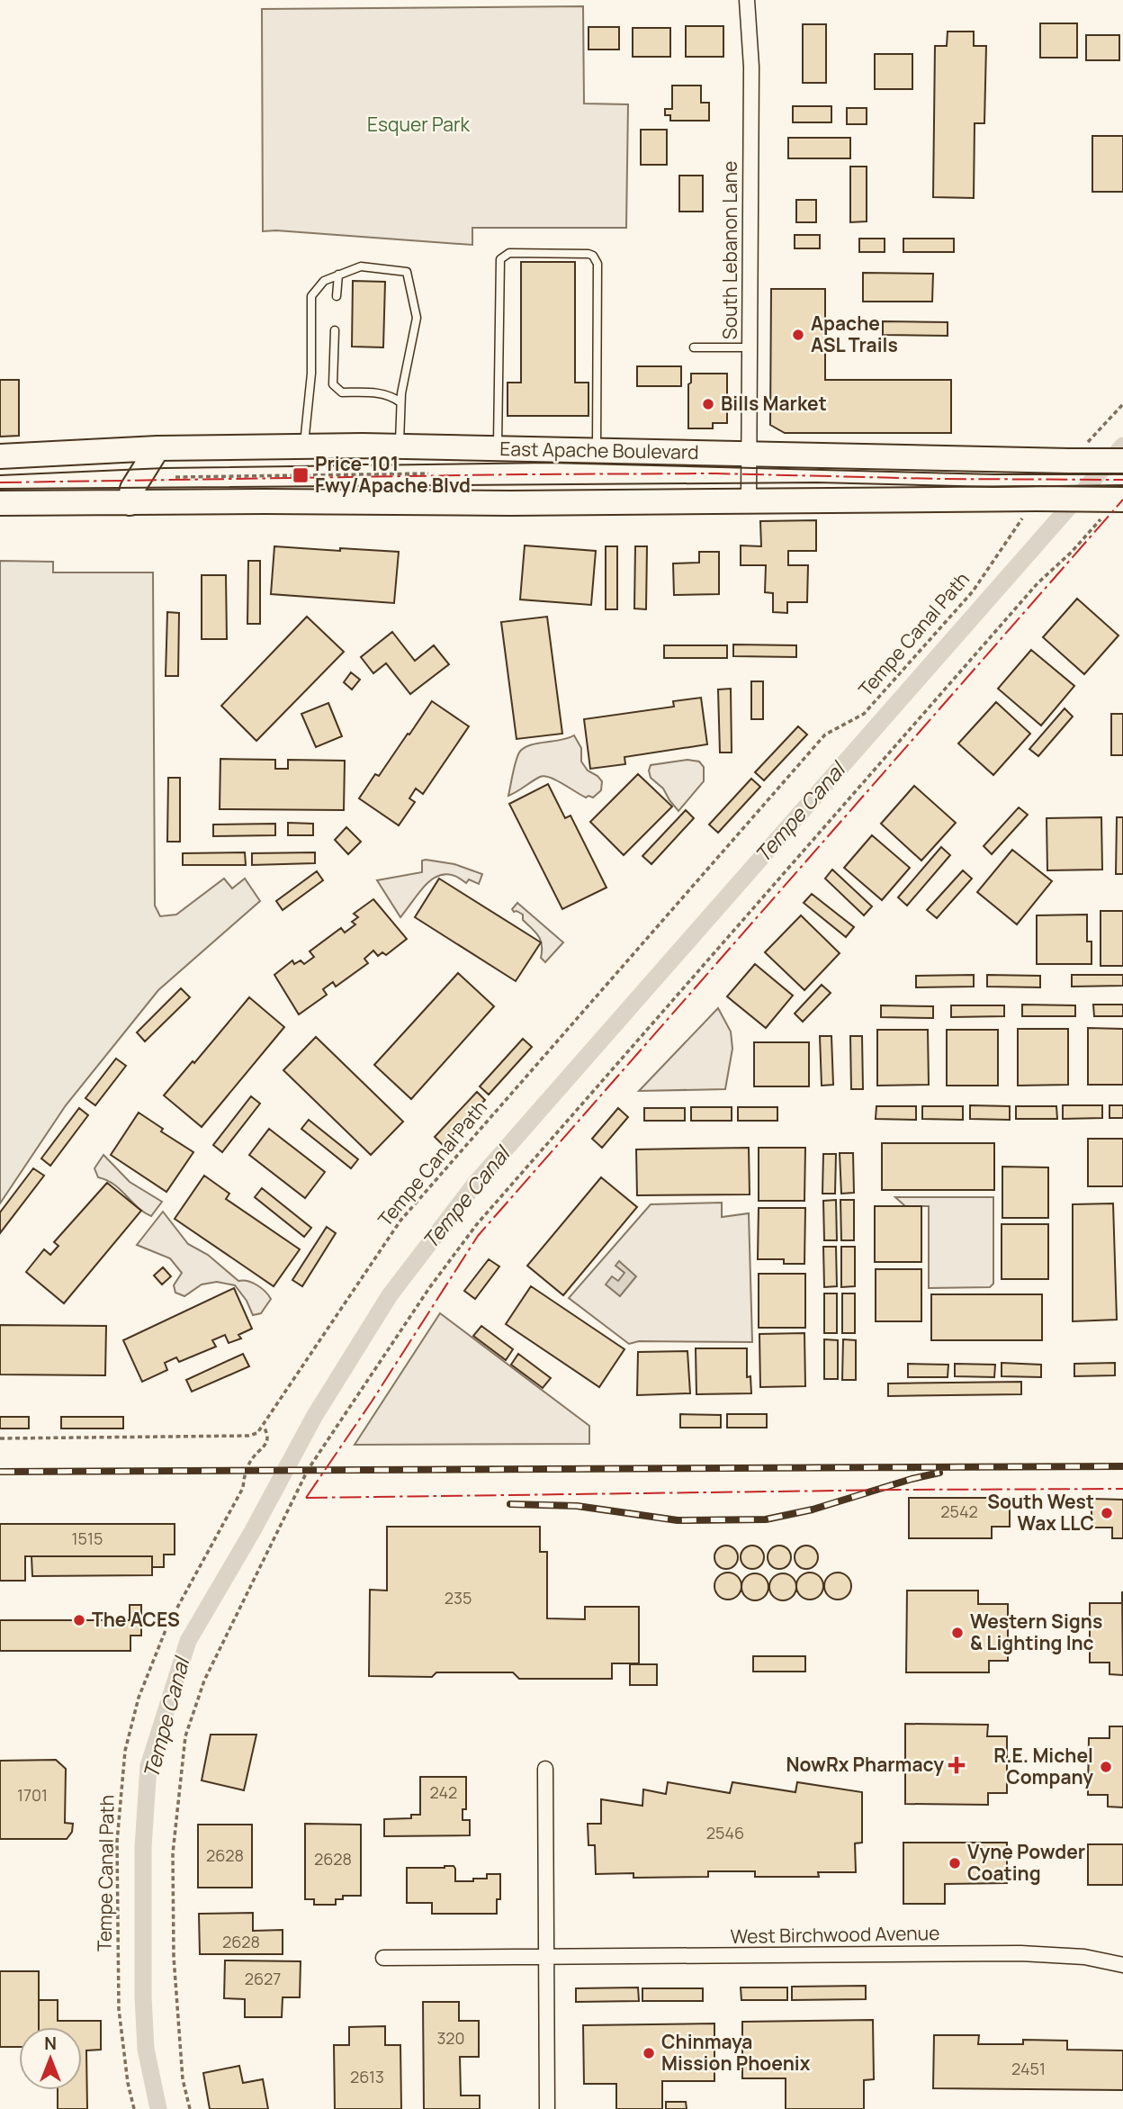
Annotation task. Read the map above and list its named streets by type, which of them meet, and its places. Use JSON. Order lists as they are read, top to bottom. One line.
{"streets":{"main road":["East Apache Boulevard"],"street":["South Lebanon Lane","West Birchwood Avenue"],"path":["Tempe Canal Path"]},"crossings":[["South Lebanon Lane","East Apache Boulevard"]],"water":["Tempe Canal"],"parks":["Esquer Park"],"places":{"other":["Apache ASL Trails","Bills Market","South West Wax LLC","The ACES","Western Signs & Lighting Inc","R.E. Michel Company","Vyne Powder Coating","Chinmaya Mission Phoenix"],"transit":["Price-101 Fwy/Apache Blvd"],"health":["NowRx Pharmacy"]},"house_numbers":["2542","1515","235","242","1701","2546","2628","2628","2628","2627","320","2451","2613"],"north":"top"}
